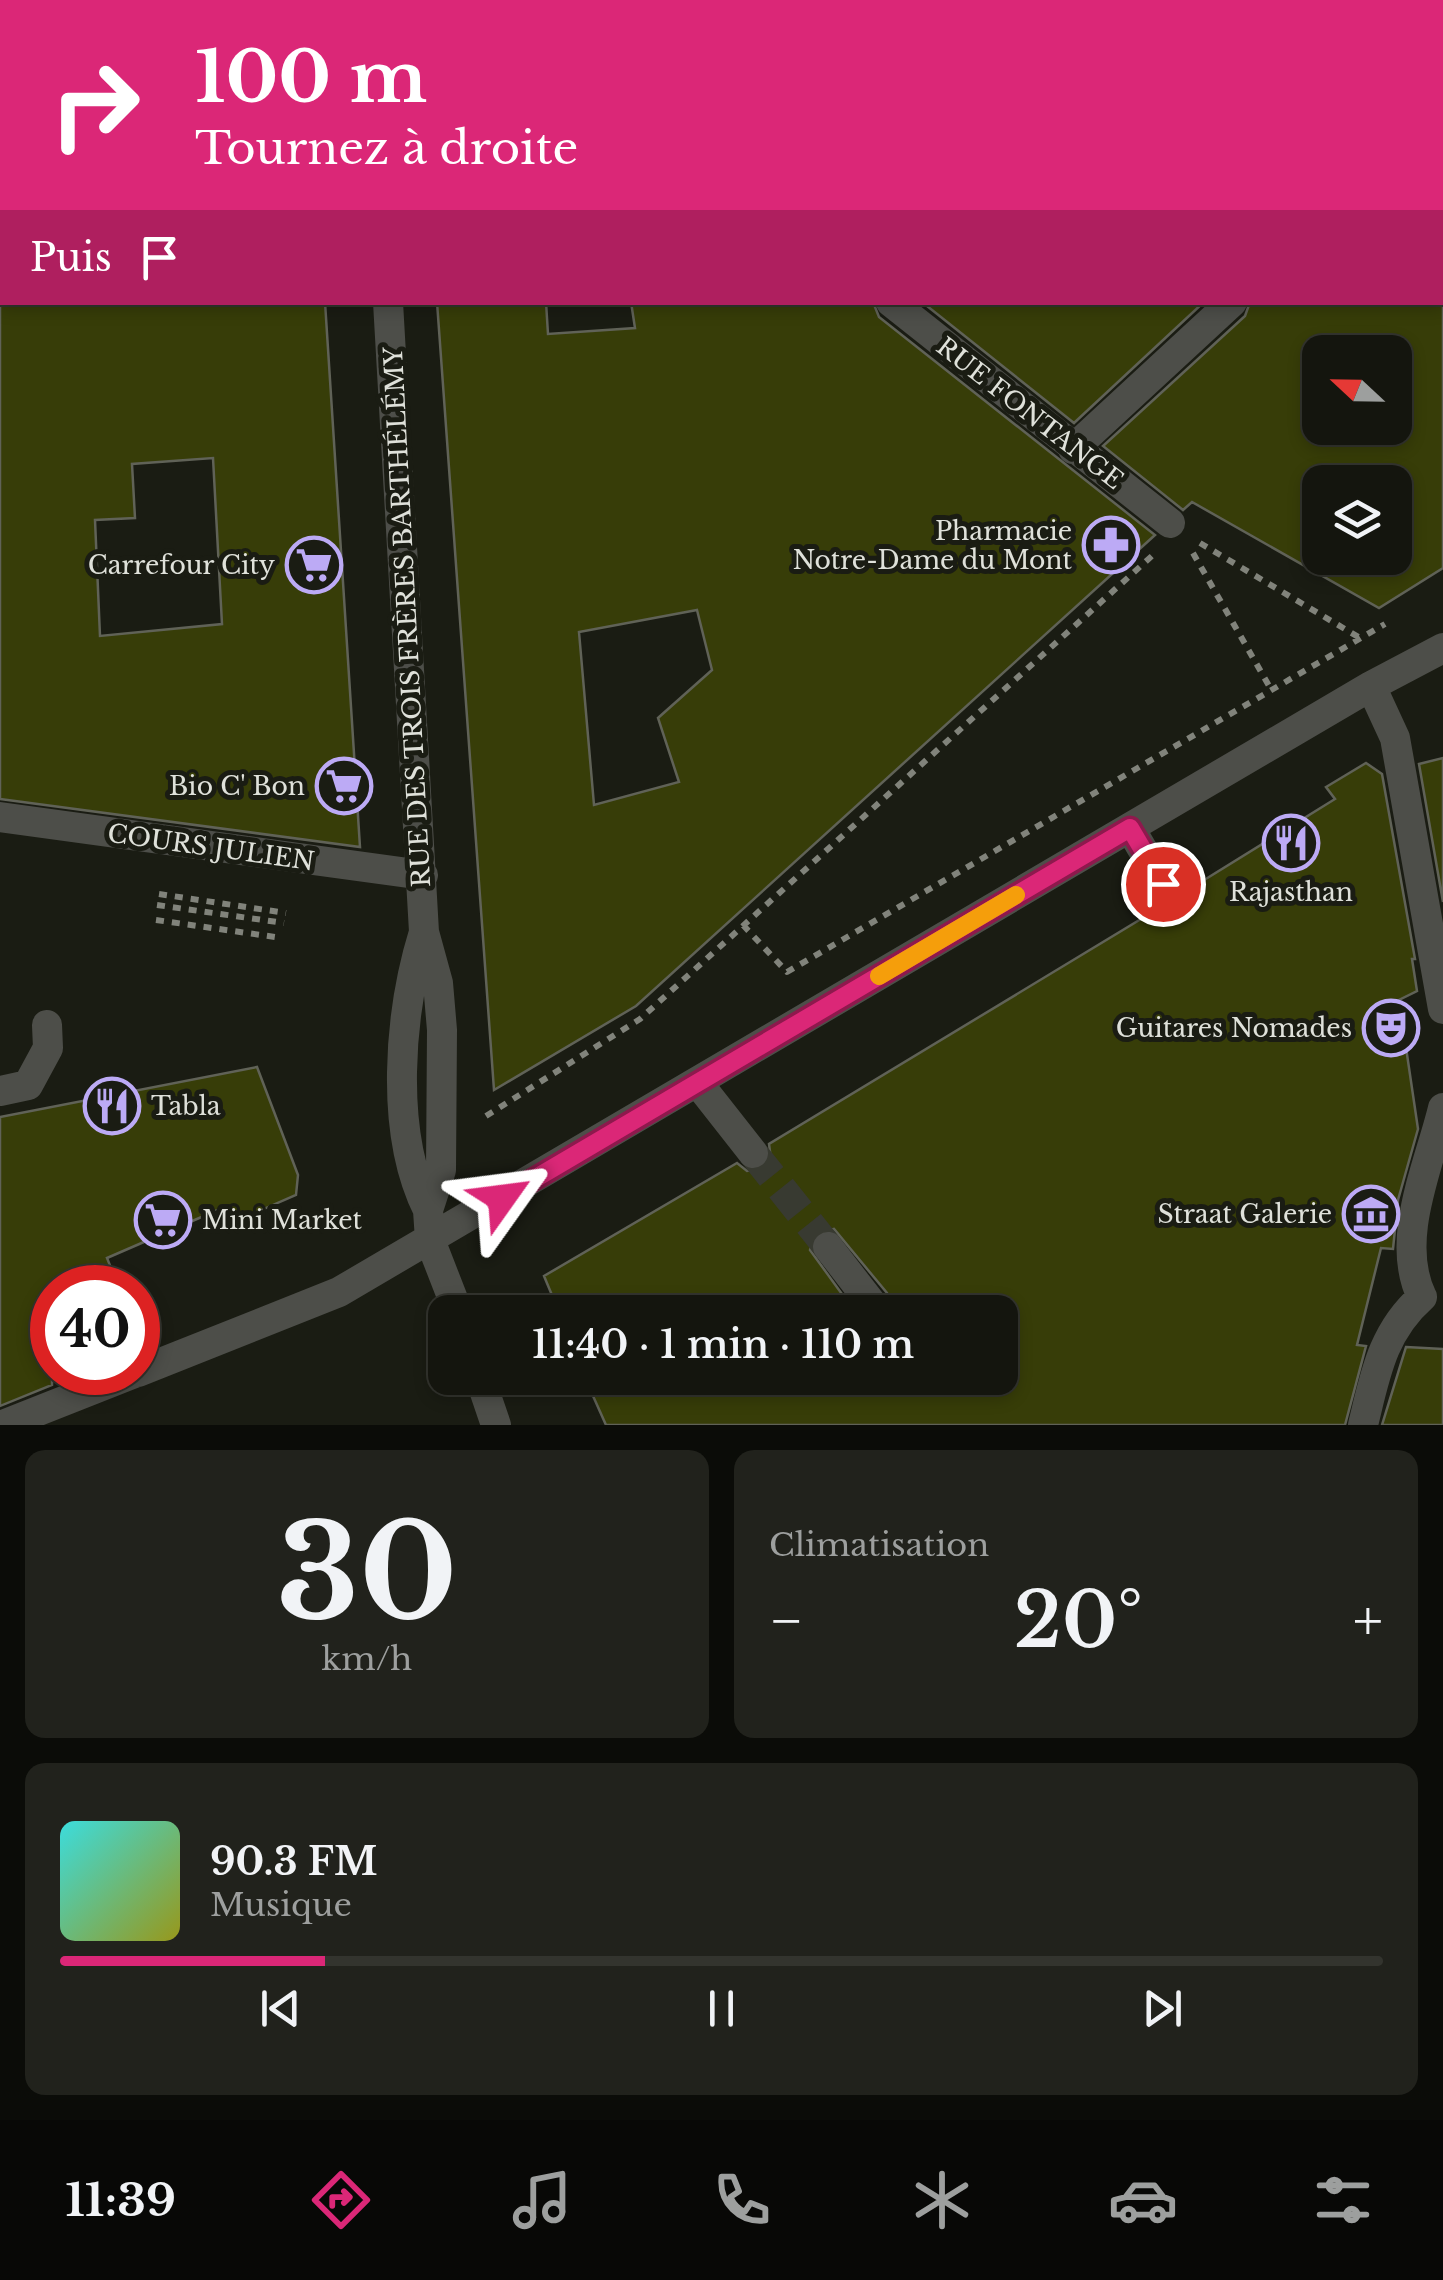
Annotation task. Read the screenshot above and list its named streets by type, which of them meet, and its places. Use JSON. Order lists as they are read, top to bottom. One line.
{"streets":{"street":["RUE FONTANGE","RUE DES TROIS FRÈRES BARTHÉLÉMY","COURS JULIEN"]},"crossings":[["RUE DES TROIS FRÈRES BARTHÉLÉMY","COURS JULIEN"]],"places":{"pharmacy":["Pharmacie Notre-Dame du Mont"],"supermarket":["Carrefour City","Bio C' Bon","Mini Market"],"restaurant":["Rajasthan","Tabla"],"theatre":["Guitares Nomades"],"museum":["Straat Galerie"]},"north":"left","page":{"turn":["100 m","Tournez à droite"],"then":"Puis","limit":"40","trip":"11:40 · 1 min · 110 m","tile":[["30","km/h"],"Climatisation"],"heat":["−","20°","+"],"song":["90.3 FM","Musique"],"tabs":"11:39"}}
